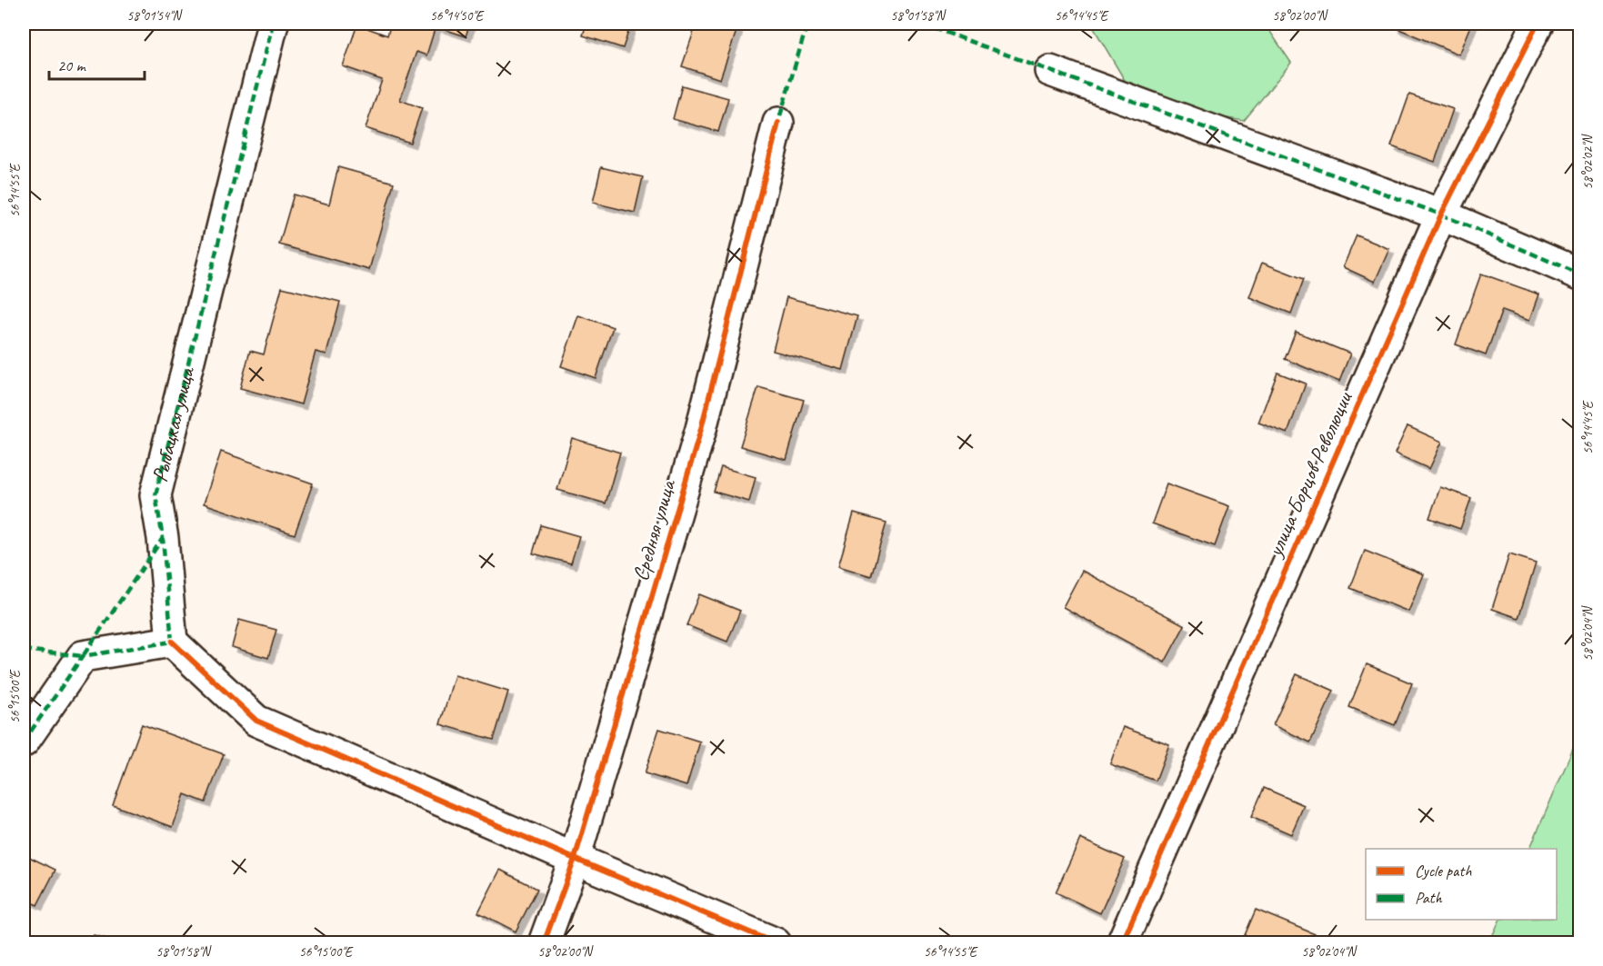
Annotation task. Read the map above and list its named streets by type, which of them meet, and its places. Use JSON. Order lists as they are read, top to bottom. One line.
{"streets":{"street":["Рыбацкая улица","улица Борцов Революции","Средняя улица"]},"legend":["Cycle path","Path"],"scale_bar":"20 m","coordinates":["58°01'54\"N","56°14'50\"E","58°01'58\"N","56°14'45\"E","58°02'00\"N","58°02'02\"N","56°14'55\"E","58°02'04\"N","56°15'00\"E"]}
